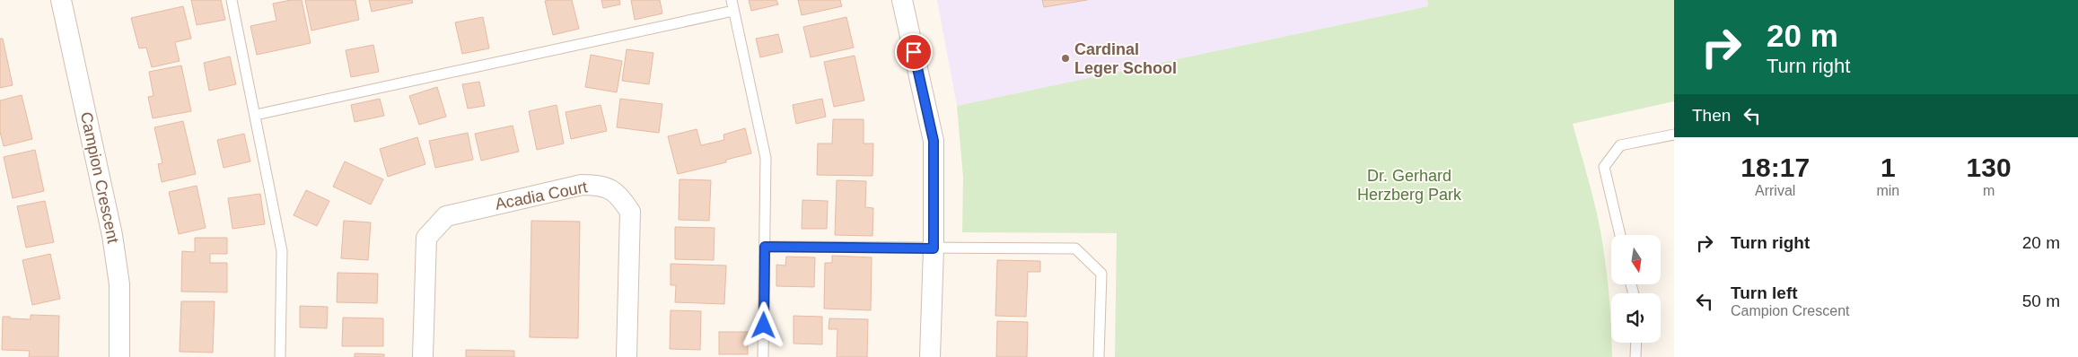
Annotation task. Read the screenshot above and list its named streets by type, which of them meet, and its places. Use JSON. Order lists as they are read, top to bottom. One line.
{"streets":{"street":["Campion Crescent","Acadia Court"]},"parks":["Dr. Gerhard Herzberg Park"],"places":["Cardinal Leger School"],"north":"bottom","page":{"turn":["20 m","Turn right"],"then":"Then","eta":["18:17","Arrival","1","min","130","m"],"list":[{"name":"Turn right","value":"20 m"},{"name":"Turn left","note":"Campion Crescent","value":"50 m"}]}}
